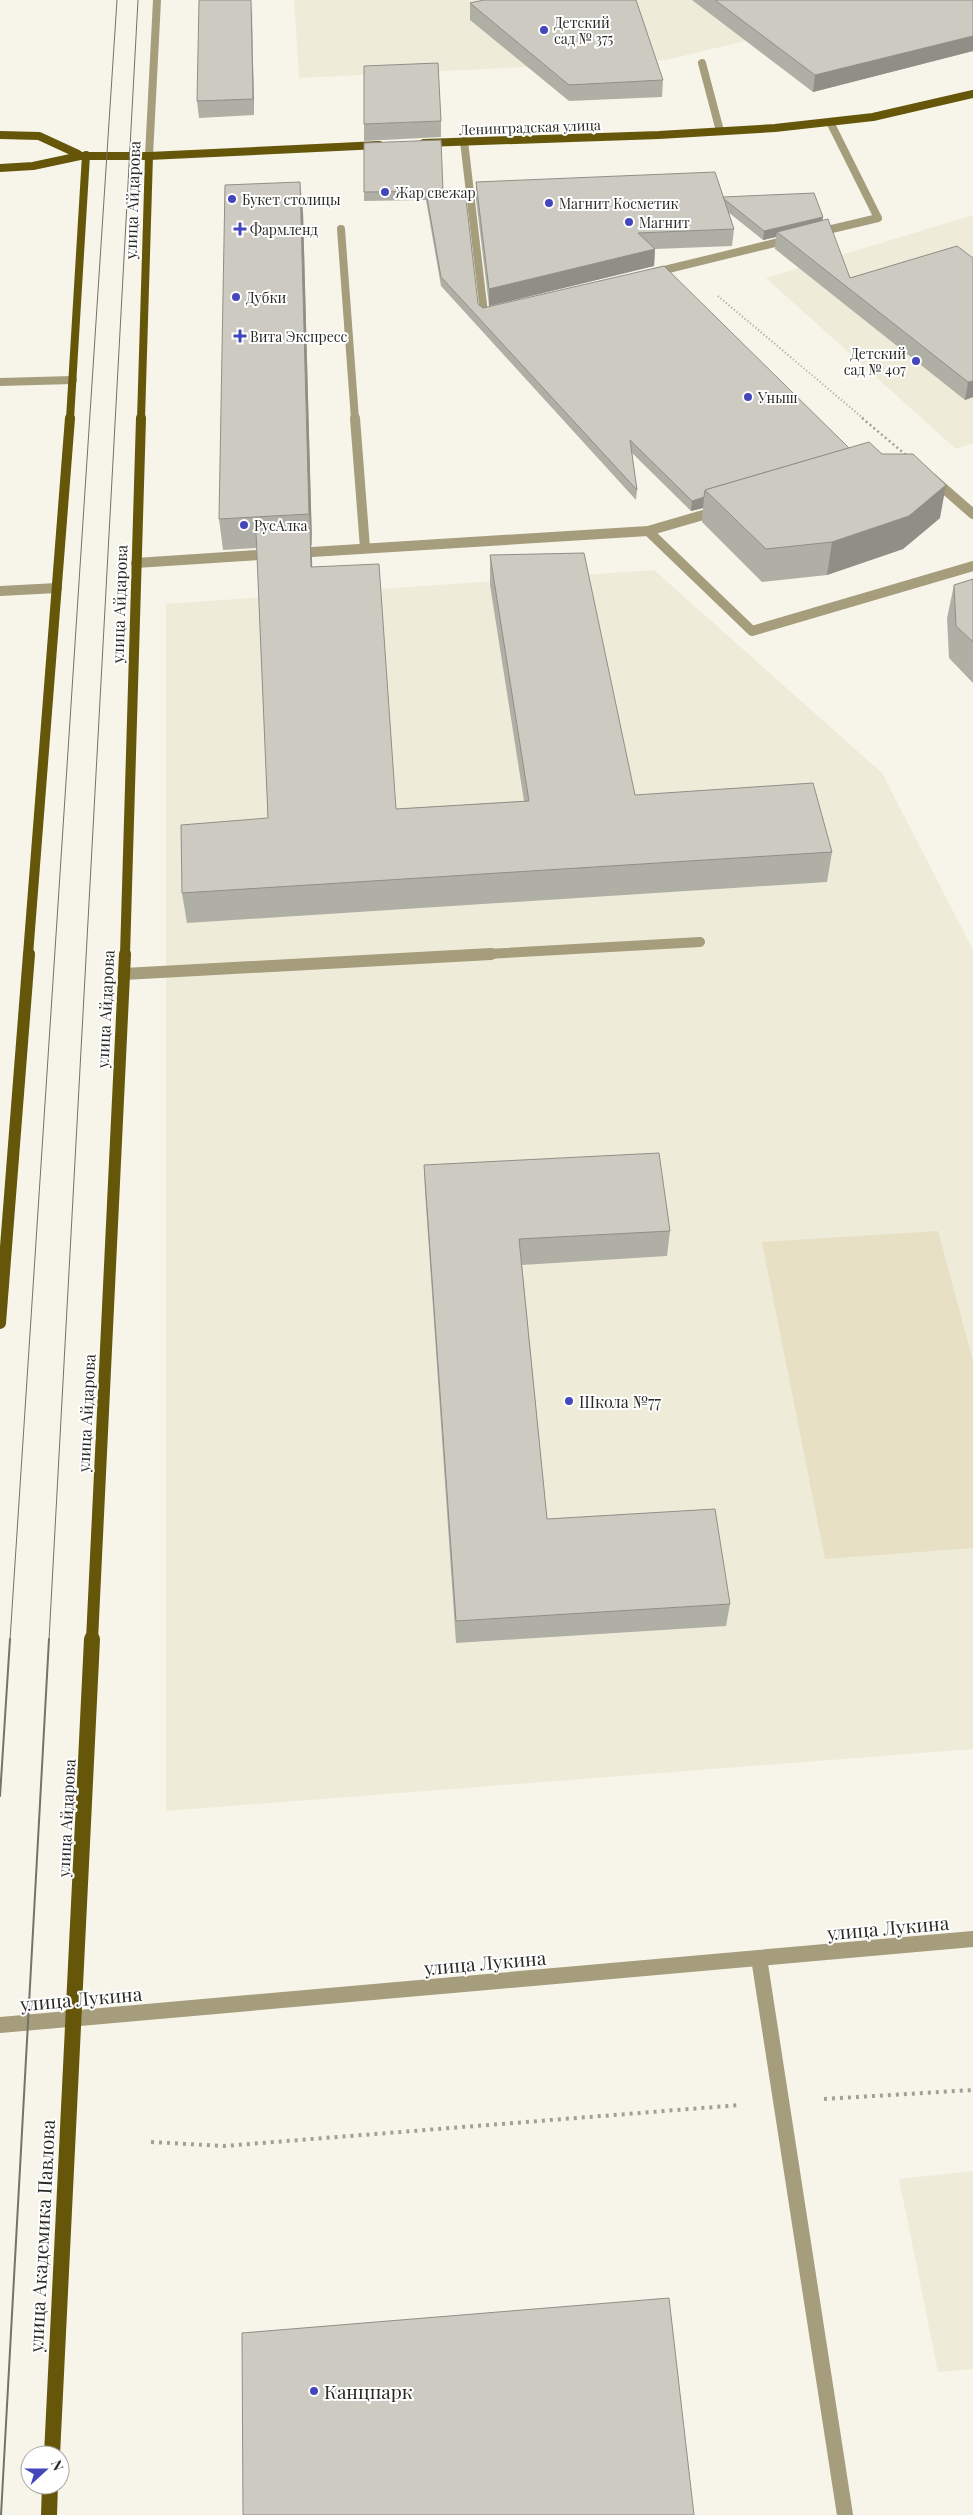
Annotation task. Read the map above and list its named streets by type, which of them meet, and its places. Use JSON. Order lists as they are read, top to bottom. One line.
{"streets":{"main road":["Ленинградская улица","улица Айдарова","улица Академика Павлова"],"street":["улица Лукина"]},"crossings":[["улица Айдарова","улица Лукина"],["улица Айдарова","улица Академика Павлова"],["улица Лукина","улица Академика Павлова"]],"places":{"other":["Детский сад № 375","Жар свежар","Букет столицы","Магнит Косметик","Магнит","Дубки","Детский сад № 407","Уныш","РусАлка","Школа №77","Канцпарк"],"health":["Фармленд","Вита Экспресс"]},"north":"right"}
